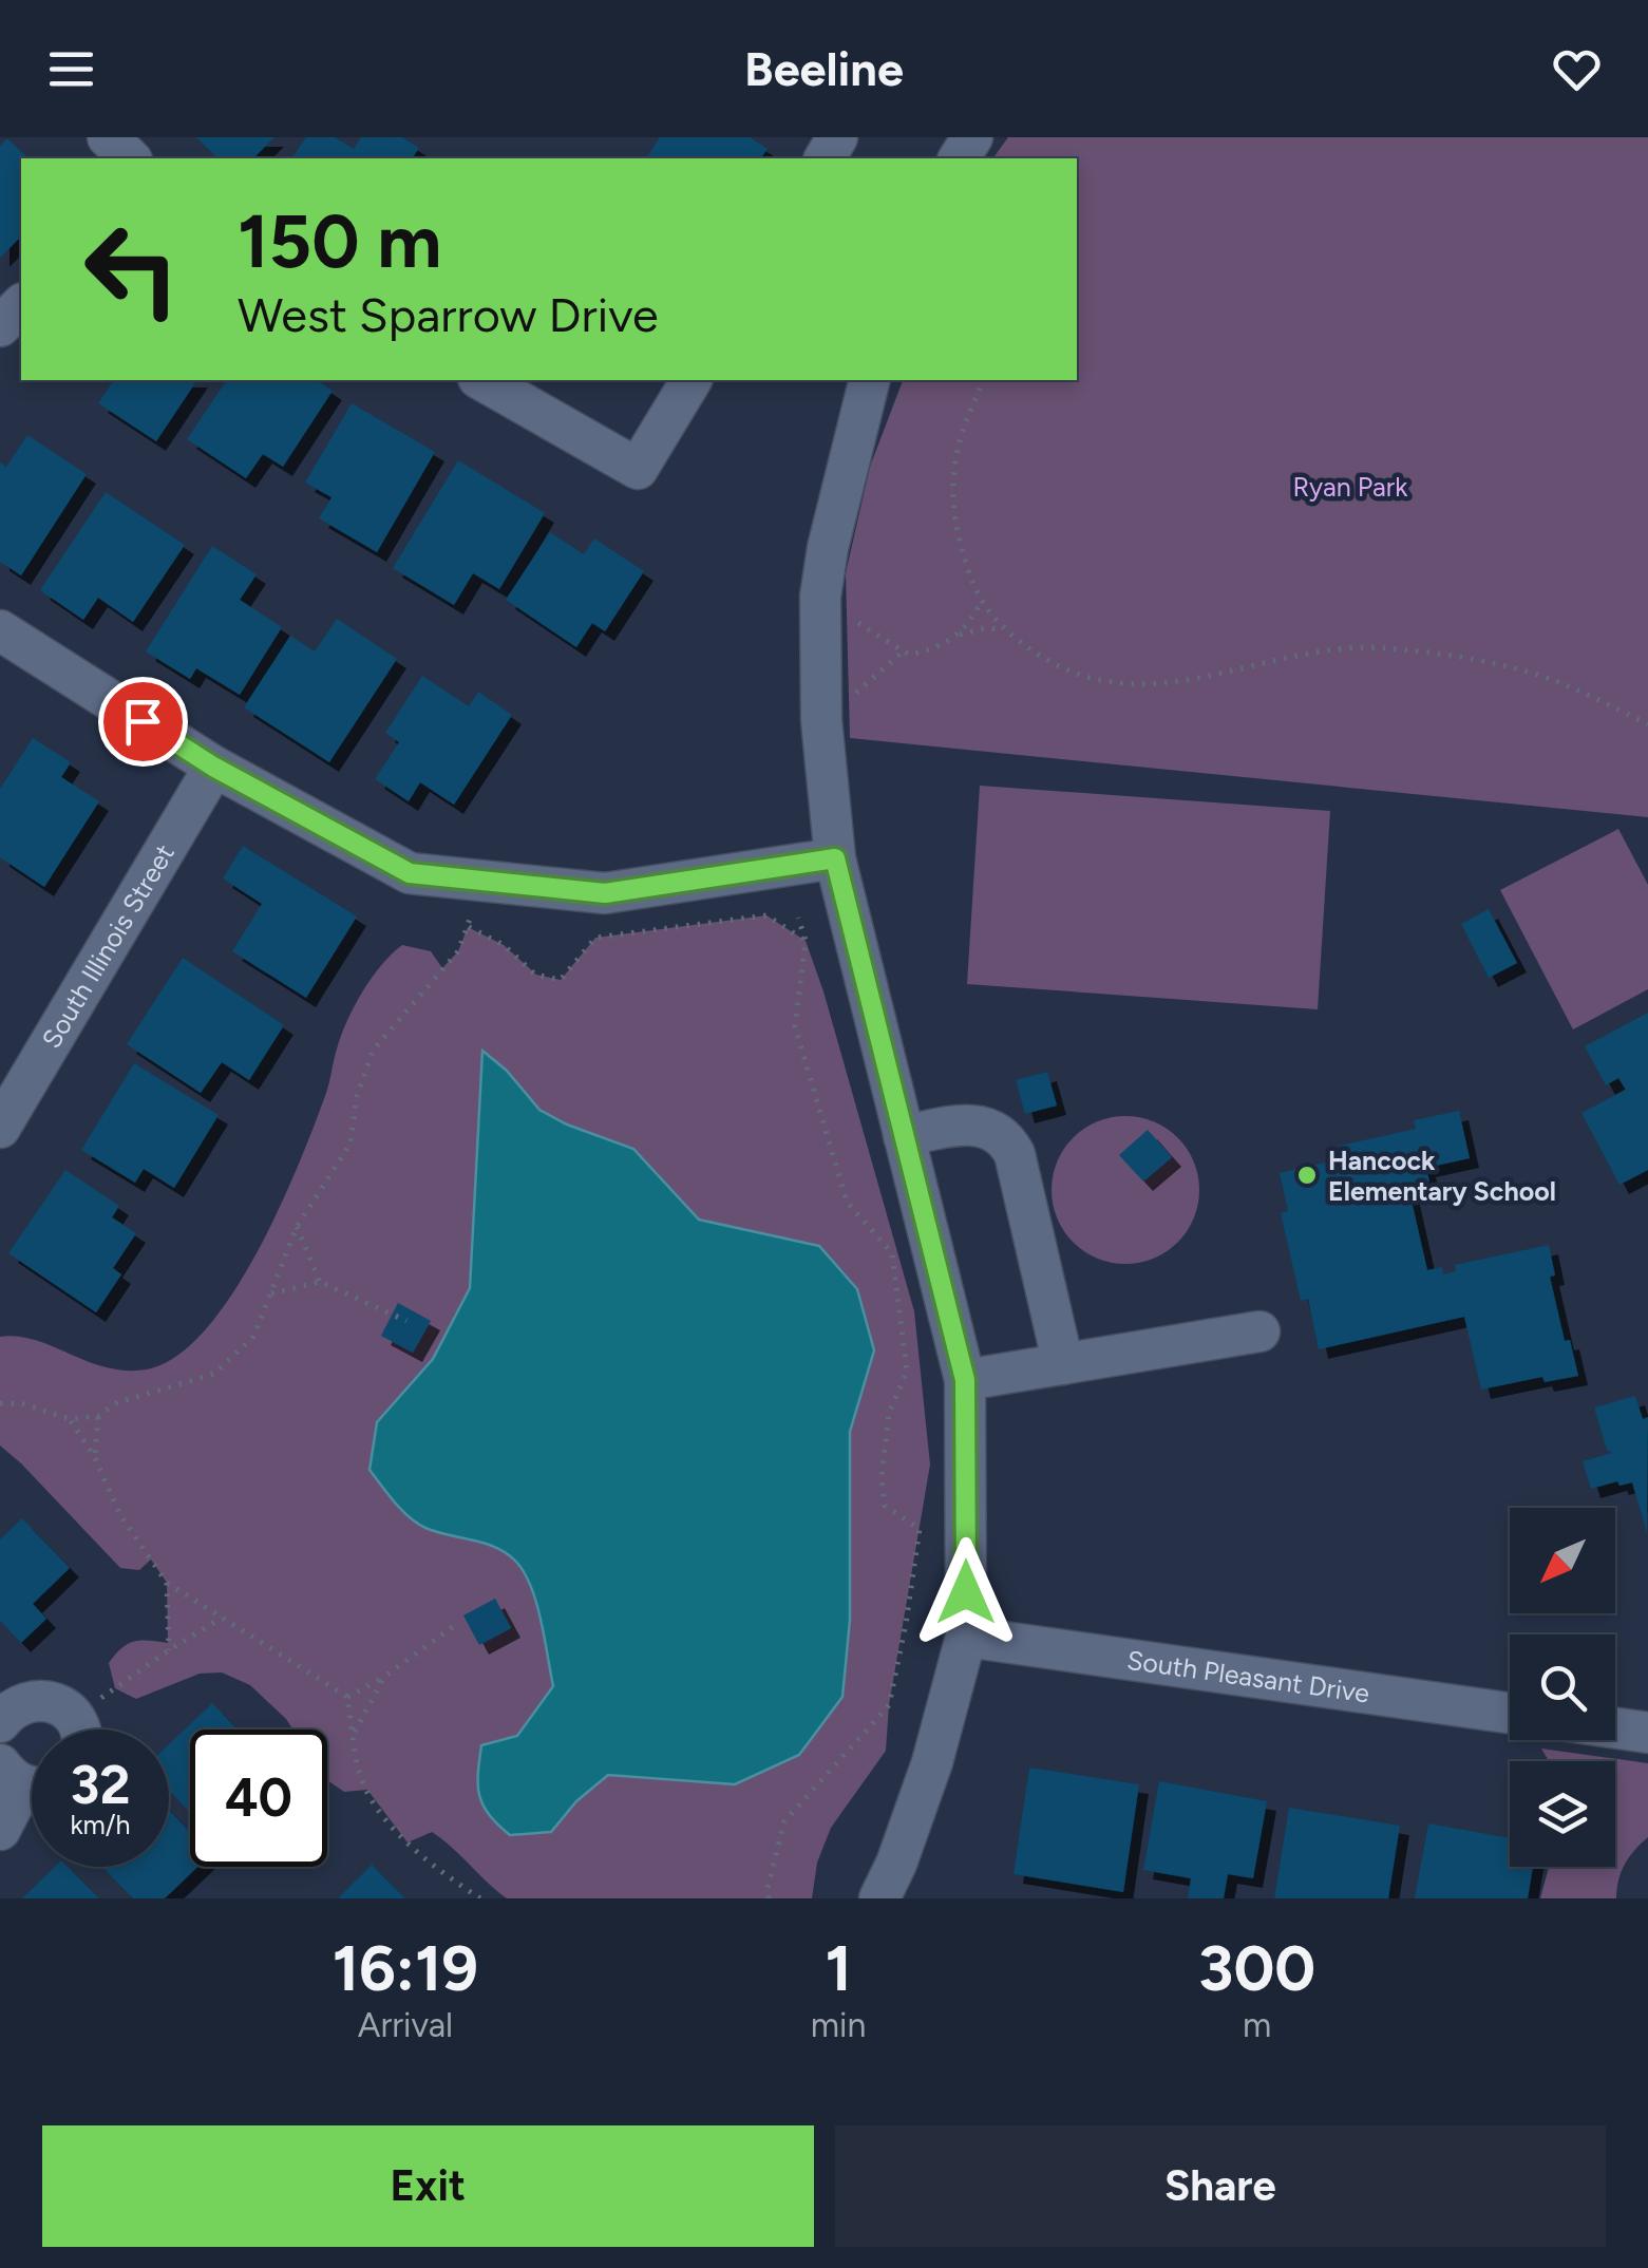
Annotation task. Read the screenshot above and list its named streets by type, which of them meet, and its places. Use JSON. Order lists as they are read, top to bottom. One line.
{"streets":{"street":["South Illinois Street","South Pleasant Drive"]},"parks":["Ryan Park"],"places":["Hancock Elementary School"],"north":"bottom left","page":{"header":"Beeline","turn":["150 m","West Sparrow Drive"],"speed":"32 km/h","limit":"40","eta":["16:19","Arrival","1","min","300","m"],"buttons":["Exit","Share"]}}
